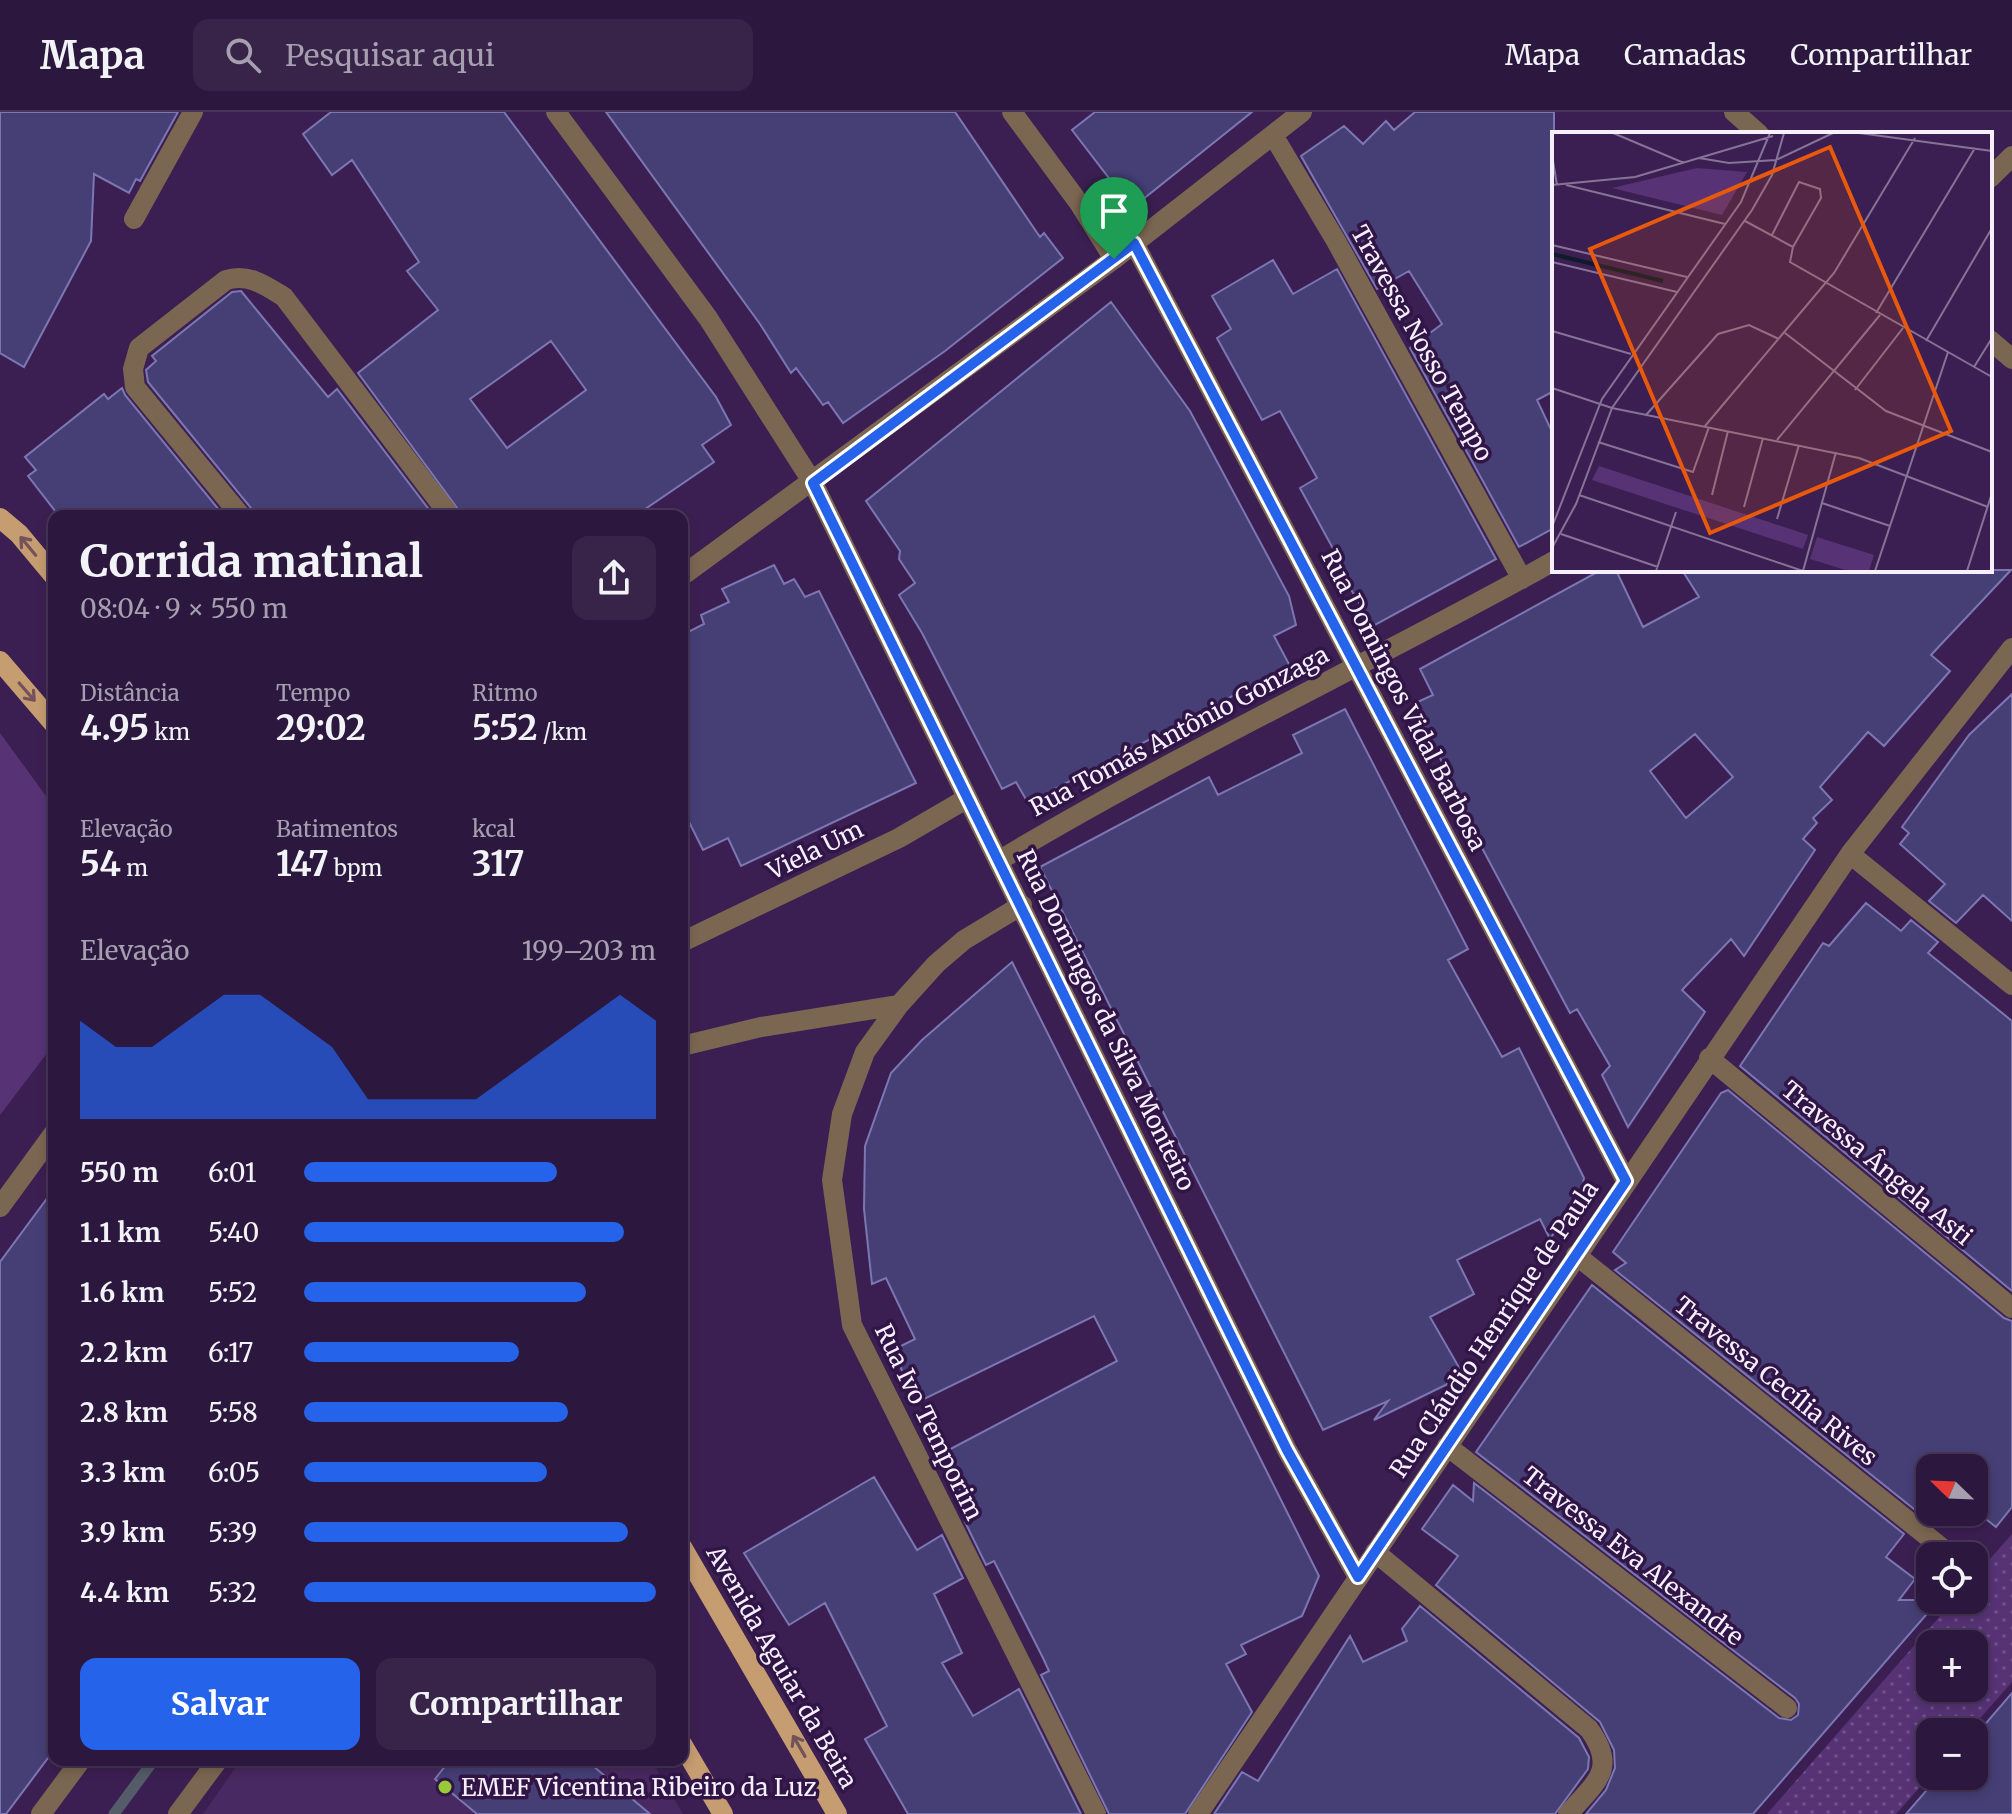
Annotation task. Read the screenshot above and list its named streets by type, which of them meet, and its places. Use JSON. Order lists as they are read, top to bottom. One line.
{"streets":{"main road":["Avenida Aguiar da Beira"],"street":["Travessa Nosso Tempo","Rua Domingos Vidal Barbosa","Rua Tomás Antônio Gonzaga","Viela Um","Rua Domingos da Silva Monteiro","Travessa Ângela Asti","Rua Cláudio Henrique de Paula","Travessa Cecília Rives","Rua Ivo Temporim","Travessa Eva Alexandre"]},"crossings":[["Travessa Nosso Tempo","Rua Tomás Antônio Gonzaga"],["Rua Domingos Vidal Barbosa","Rua Tomás Antônio Gonzaga"],["Rua Domingos Vidal Barbosa","Rua Cláudio Henrique de Paula"],["Rua Tomás Antônio Gonzaga","Rua Domingos da Silva Monteiro"],["Viela Um","Rua Domingos da Silva Monteiro"],["Rua Domingos da Silva Monteiro","Rua Cláudio Henrique de Paula"],["Rua Domingos da Silva Monteiro","Rua Ivo Temporim"],["Travessa Ângela Asti","Rua Cláudio Henrique de Paula"],["Rua Cláudio Henrique de Paula","Travessa Cecília Rives"],["Rua Cláudio Henrique de Paula","Travessa Eva Alexandre"]],"one_way":["Avenida Aguiar da Beira"],"places":["EMEF Vicentina Ribeiro da Luz"],"north":"top left","page":{"header":"Mapa","search":"Pesquisar aqui","nav":["Mapa","Camadas","Compartilhar"],"heading":["Corrida matinal","08:04 · 9 × 550 m"],"stats":[["Distância","4.95 km"],["Tempo","29:02"],["Ritmo","5:52 /km"],["Elevação","54 m"],["Batimentos","147 bpm"],["kcal","317"]],"chart":["Elevação","199–203 m"],"list":[{"name":"550 m","note":"6:01"},{"name":"1.1 km","note":"5:40"},{"name":"1.6 km","note":"5:52"},{"name":"2.2 km","note":"6:17"},{"name":"2.8 km","note":"5:58"},{"name":"3.3 km","note":"6:05"},{"name":"3.9 km","note":"5:39"},{"name":"4.4 km","note":"5:32"}],"map_buttons":["+","−"],"buttons":["Salvar","Compartilhar"]}}
